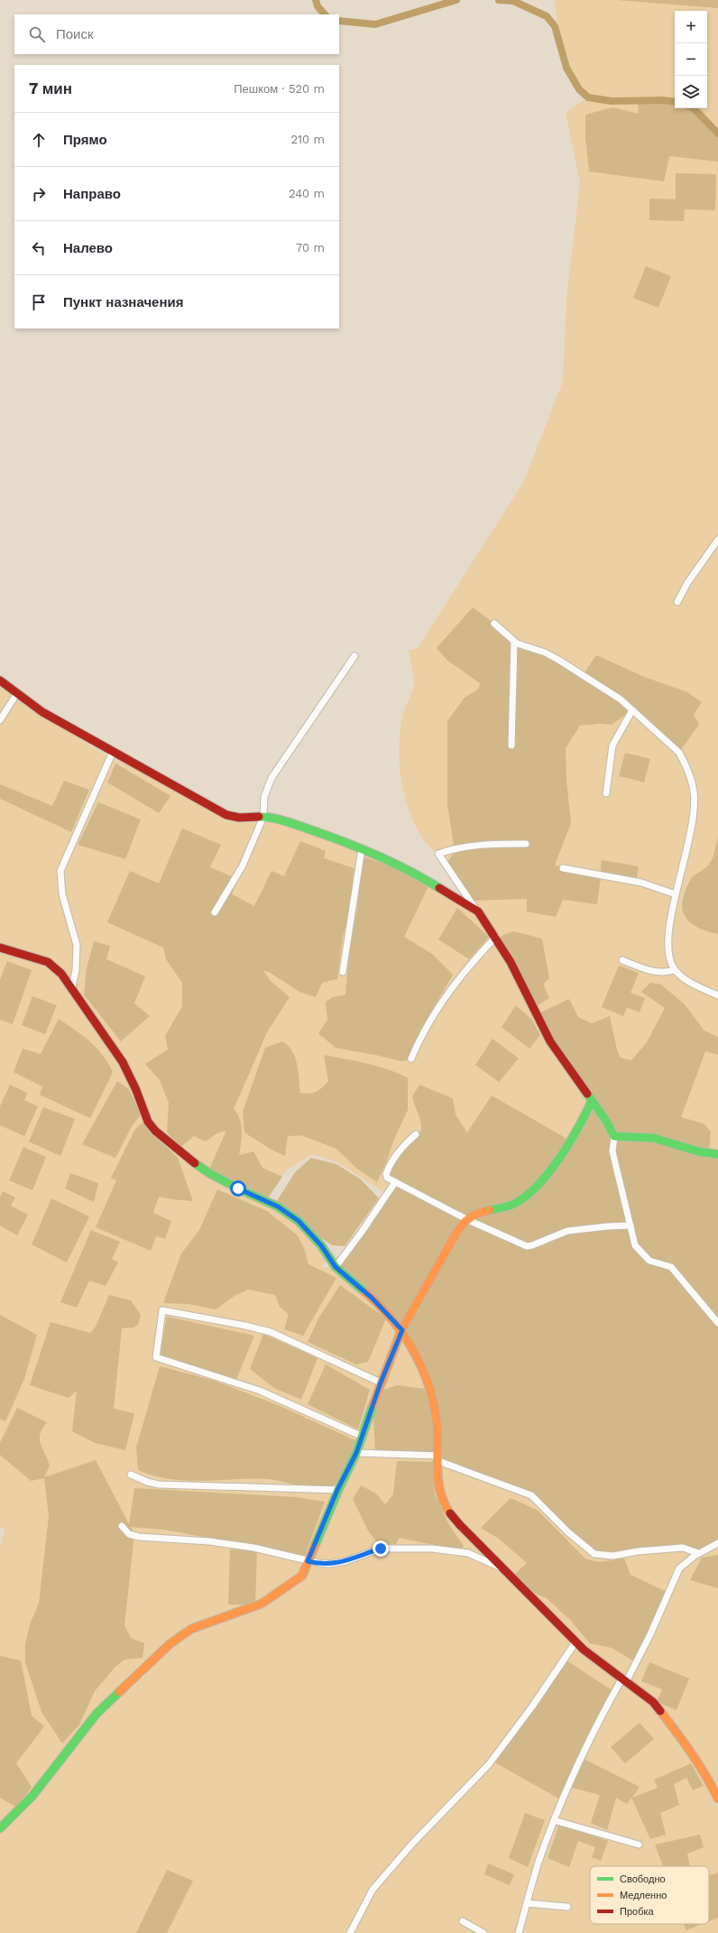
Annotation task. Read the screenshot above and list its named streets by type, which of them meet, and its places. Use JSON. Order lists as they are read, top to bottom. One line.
{"legend":["Свободно","Медленно","Пробка"],"page":{"map_buttons":["+","−"],"search":"Поиск","heading":["7 мин","Пешком · 520 m"],"list":[["Прямо","210 m"],["Направо","240 m"],["Налево","70 m"],"Пункт назначения"]}}
